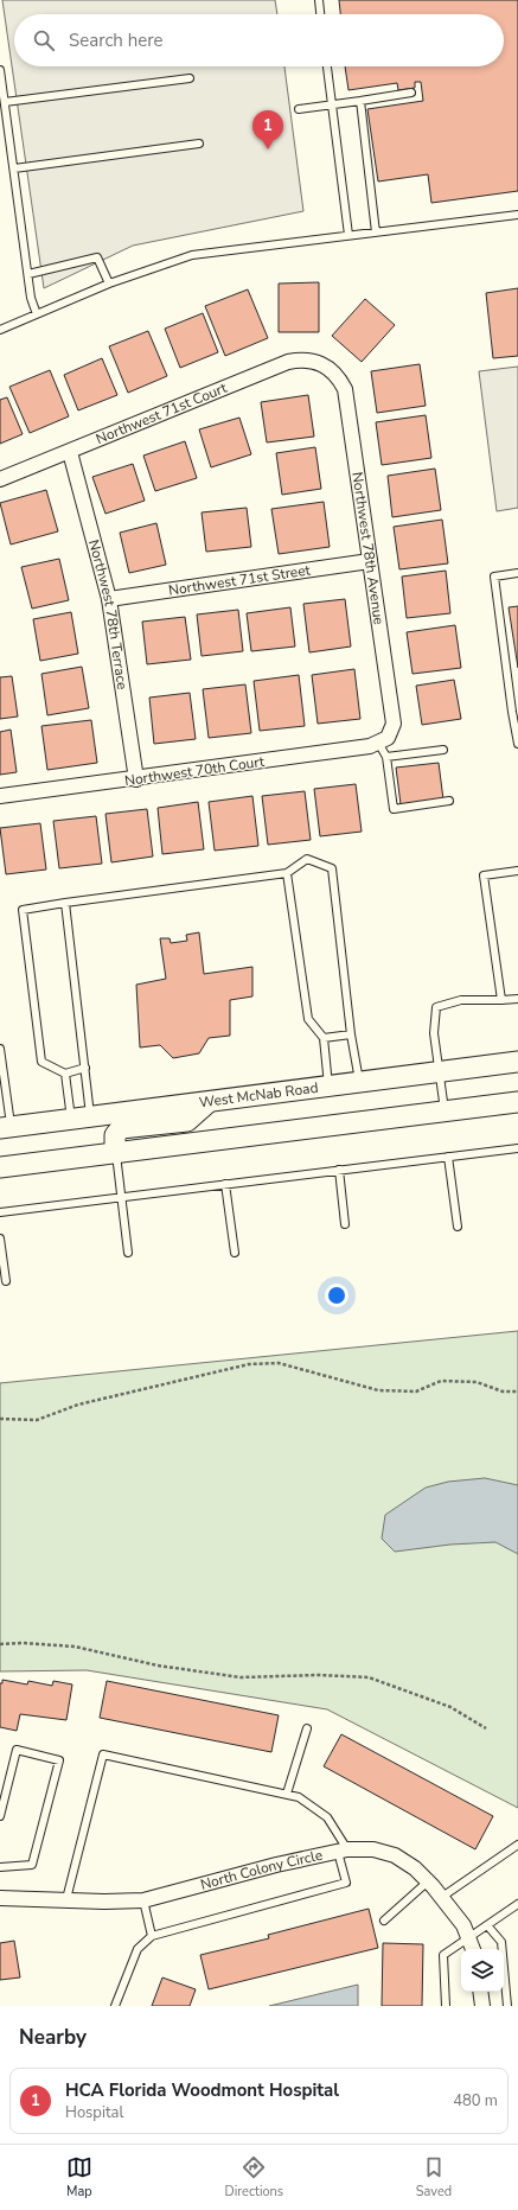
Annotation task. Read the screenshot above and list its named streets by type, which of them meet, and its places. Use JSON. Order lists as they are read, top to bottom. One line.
{"streets":{"main road":["West McNab Road"],"street":["Northwest 71st Court","Northwest 78th Avenue","Northwest 71st Street","Northwest 78th Terrace","Northwest 70th Court","North Colony Circle"]},"crossings":[["Northwest 71st Court","Northwest 78th Avenue"],["Northwest 71st Court","Northwest 78th Terrace"],["Northwest 78th Avenue","Northwest 71st Street"],["Northwest 78th Avenue","Northwest 70th Court"],["Northwest 71st Street","Northwest 78th Terrace"],["Northwest 78th Terrace","Northwest 70th Court"]],"page":{"search":"Search here","pins":"1","heading":"Nearby","list":[{"mark":"1","name":"HCA Florida Woodmont Hospital","note":"Hospital","value":"480 m"}],"nav":["Map","Directions","Saved"]}}
